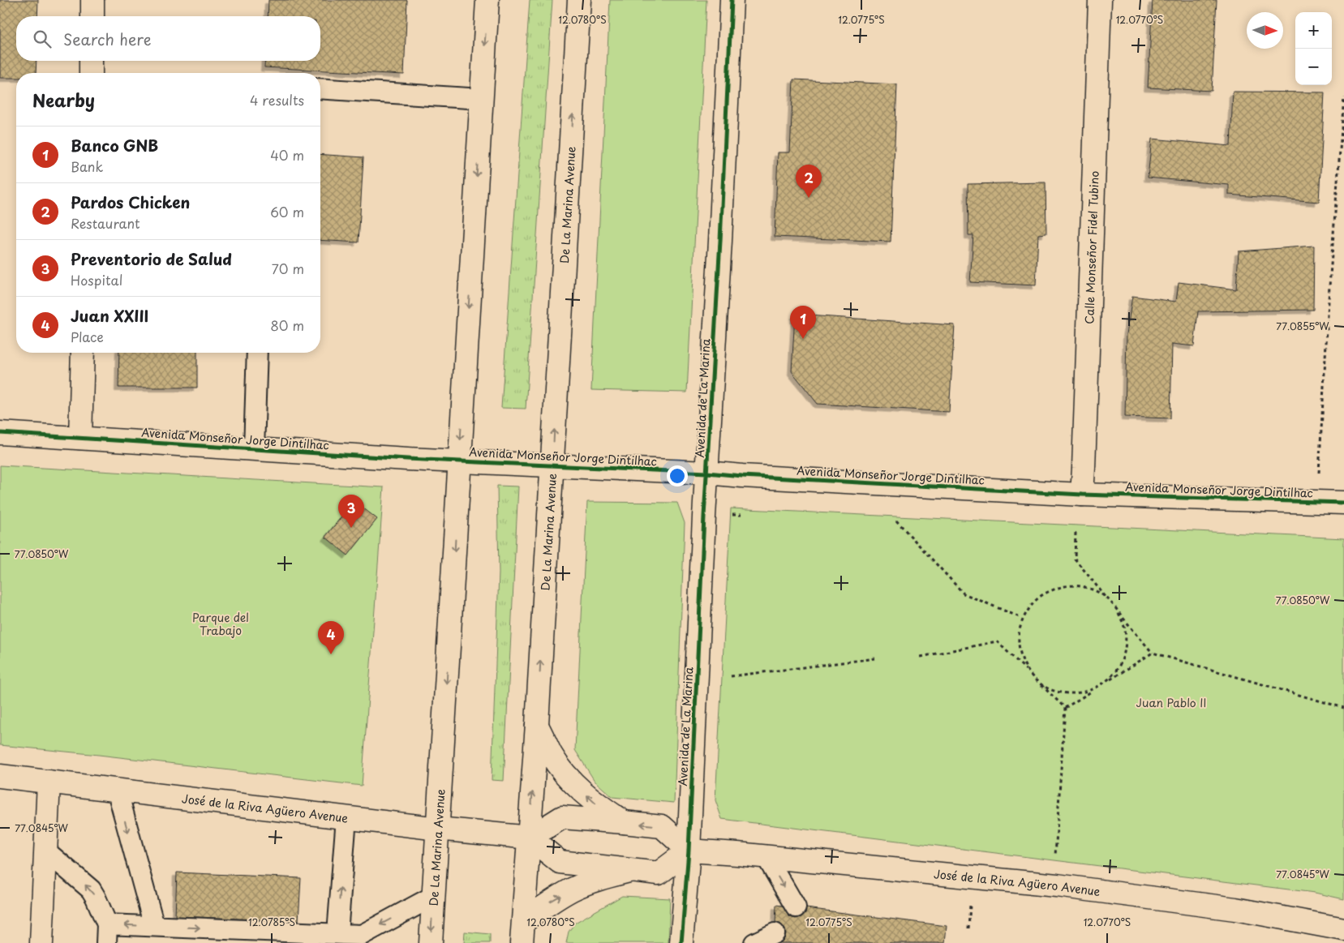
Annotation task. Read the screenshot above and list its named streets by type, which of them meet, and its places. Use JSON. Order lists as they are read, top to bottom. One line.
{"streets":{"street":["De La Marina Avenue","Calle Monseñor Fidel Tubino","Avenida de La Marina","Avenida Monseñor Jorge Dintilhac","José de la Riva Agüero Avenue"]},"crossings":[["De La Marina Avenue","Avenida Monseñor Jorge Dintilhac"],["De La Marina Avenue","José de la Riva Agüero Avenue"],["Calle Monseñor Fidel Tubino","Avenida Monseñor Jorge Dintilhac"],["Avenida de La Marina","Avenida Monseñor Jorge Dintilhac"],["Avenida de La Marina","José de la Riva Agüero Avenue"]],"parks":["Parque del Trabajo","Juan Pablo II"],"north":"right","page":{"map_buttons":["+","−"],"search":"Search here","heading":["Nearby","4 results"],"list":[{"mark":"1","name":"Banco GNB","note":"Bank","value":"40 m"},{"mark":"2","name":"Pardos Chicken","note":"Restaurant","value":"60 m"},{"mark":"3","name":"Preventorio de Salud","note":"Hospital","value":"70 m"},{"mark":"4","name":"Juan XXIII","note":"Place","value":"80 m"}],"pins":["2","1","3","4"]},"coordinates":["12.0780°S","12.0775°S","12.0770°S","77.0855°W","77.0850°W","77.0845°W","12.0785°S"]}
